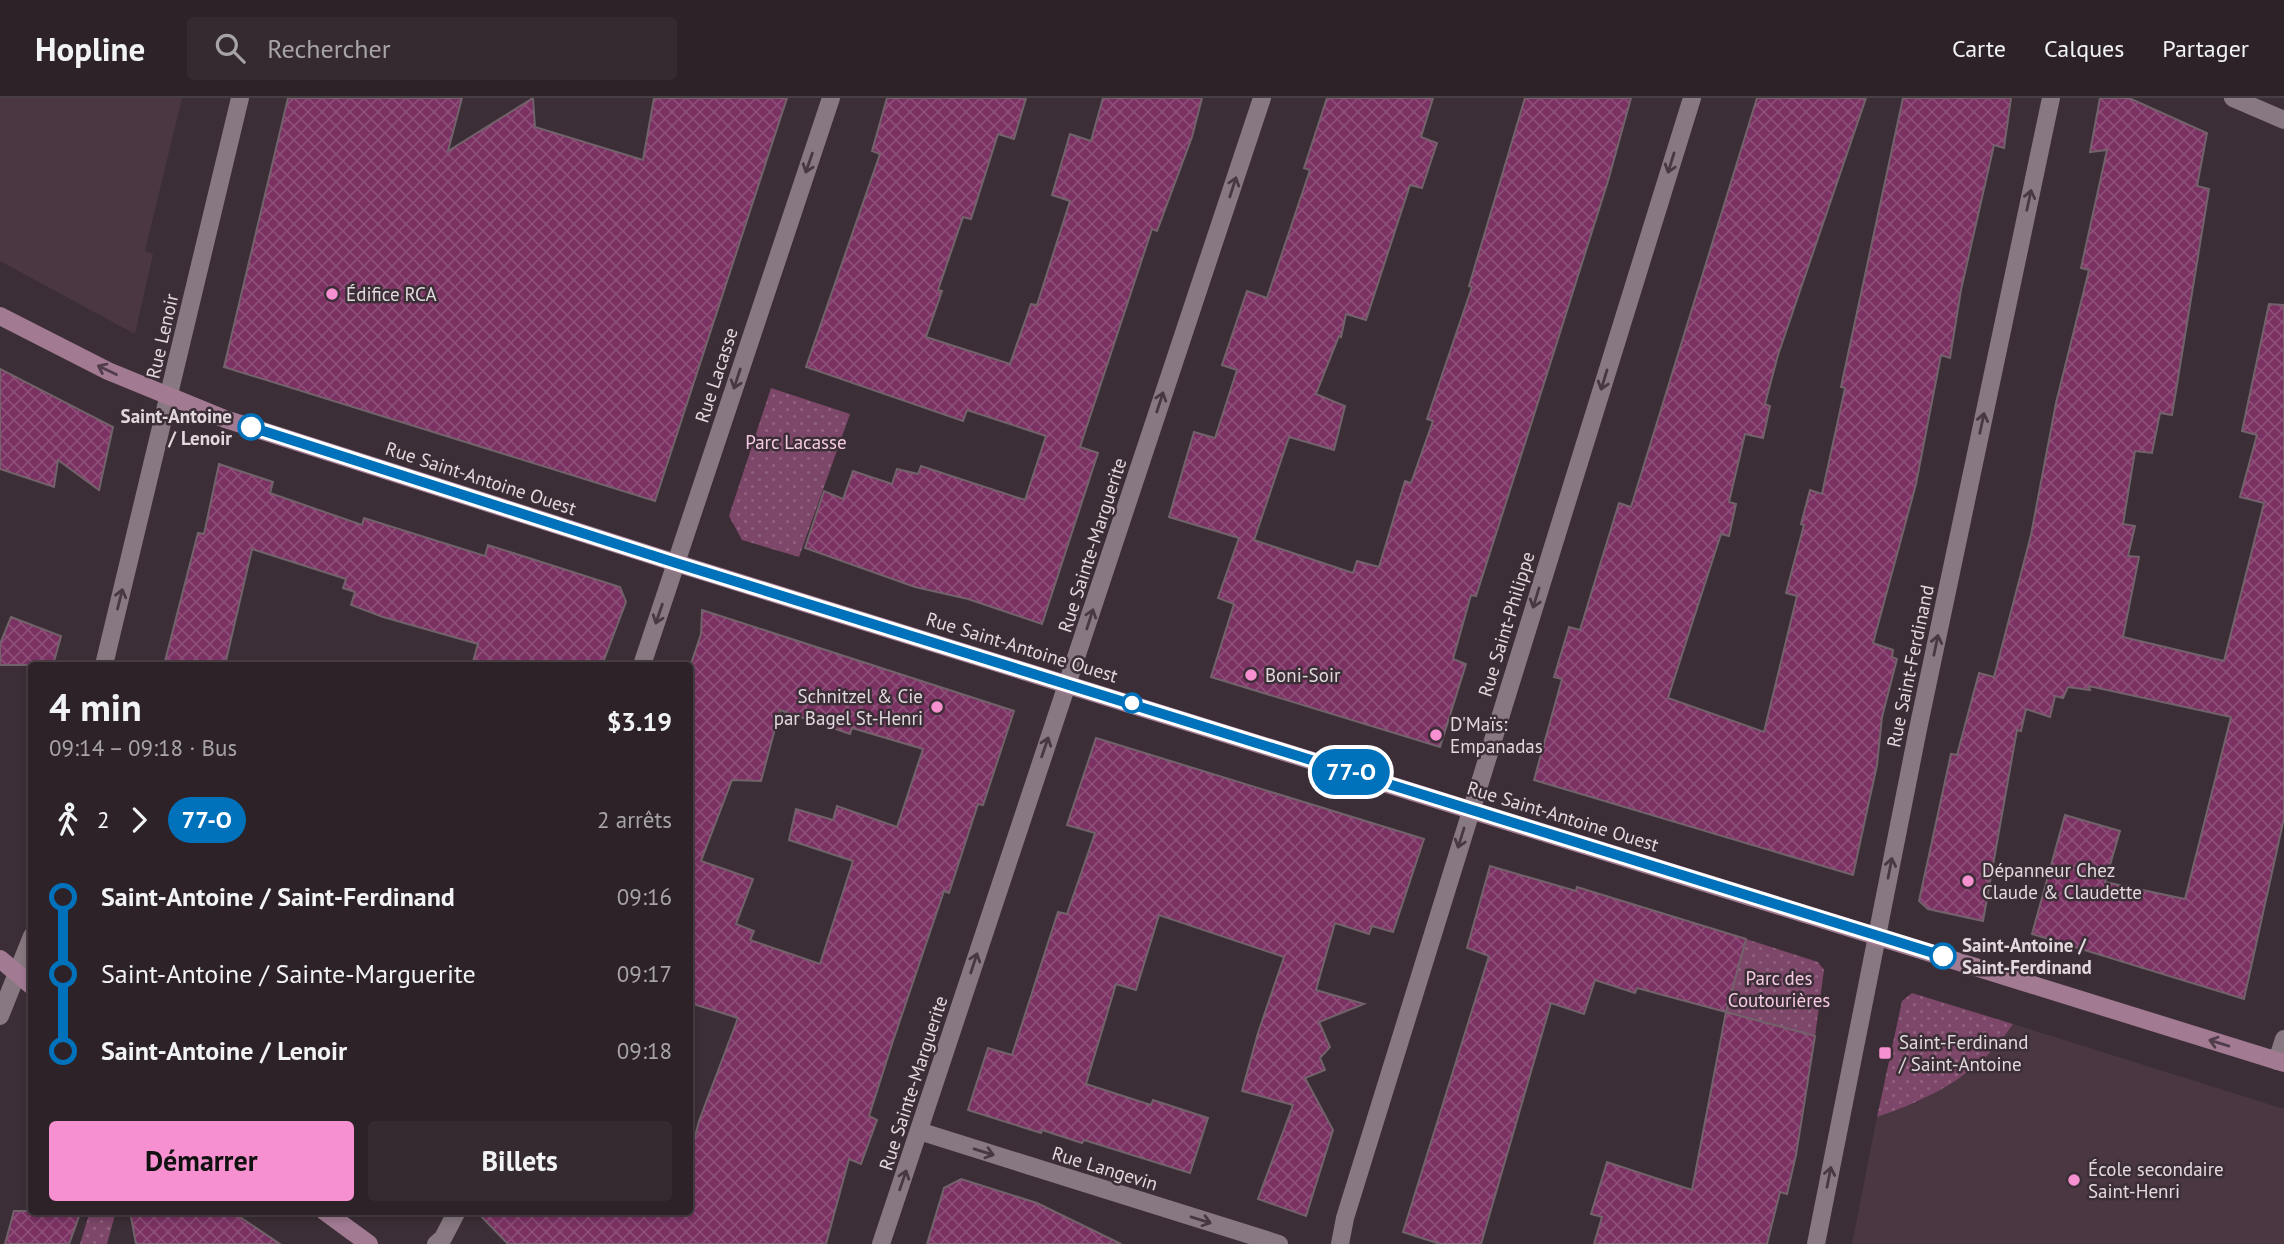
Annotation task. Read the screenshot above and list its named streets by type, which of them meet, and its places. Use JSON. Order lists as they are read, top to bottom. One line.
{"streets":{"main road":["Rue Saint-Antoine Ouest"],"street":["Rue Lenoir","Rue Lacasse","Rue Sainte-Marguerite","Rue Saint-Philippe","Rue Saint-Ferdinand","Rue Langevin"]},"crossings":[["Rue Lenoir","Rue Saint-Antoine Ouest"],["Rue Lacasse","Rue Saint-Antoine Ouest"],["Rue Saint-Antoine Ouest","Rue Sainte-Marguerite"],["Rue Saint-Antoine Ouest","Rue Saint-Philippe"],["Rue Saint-Antoine Ouest","Rue Saint-Ferdinand"],["Rue Sainte-Marguerite","Rue Langevin"]],"one_way":["Rue Lenoir","Rue Lacasse","Rue Sainte-Marguerite","Rue Saint-Philippe","Rue Saint-Ferdinand","Rue Langevin"],"parks":["Parc Lacasse","Parc des Coutourières"],"places":{"other":["Édifice RCA","Saint-Antoine / Lenoir","Boni-Soir","Schnitzel & Cie par Bagel St-Henri","D'Maïs: Empanadas","Dépanneur Chez Claude & Claudette","Saint-Antoine / Saint-Ferdinand","École secondaire Saint-Henri"],"transit":["Saint-Ferdinand / Saint-Antoine"]},"lines":["bus line 77-O"],"page":{"header":"Hopline","search":"Rechercher","nav":["Carte","Calques","Partager"],"on_map":"77-O","heading":["4 min","09:14 – 09:18 · Bus","$3.19"],"legs":["2","77-O","2 arrêts"],"list":[{"name":"Saint-Antoine / Saint-Ferdinand","value":"09:16"},{"name":"Saint-Antoine / Sainte-Marguerite","value":"09:17"},{"name":"Saint-Antoine / Lenoir","value":"09:18"}],"buttons":["Démarrer","Billets"]}}
